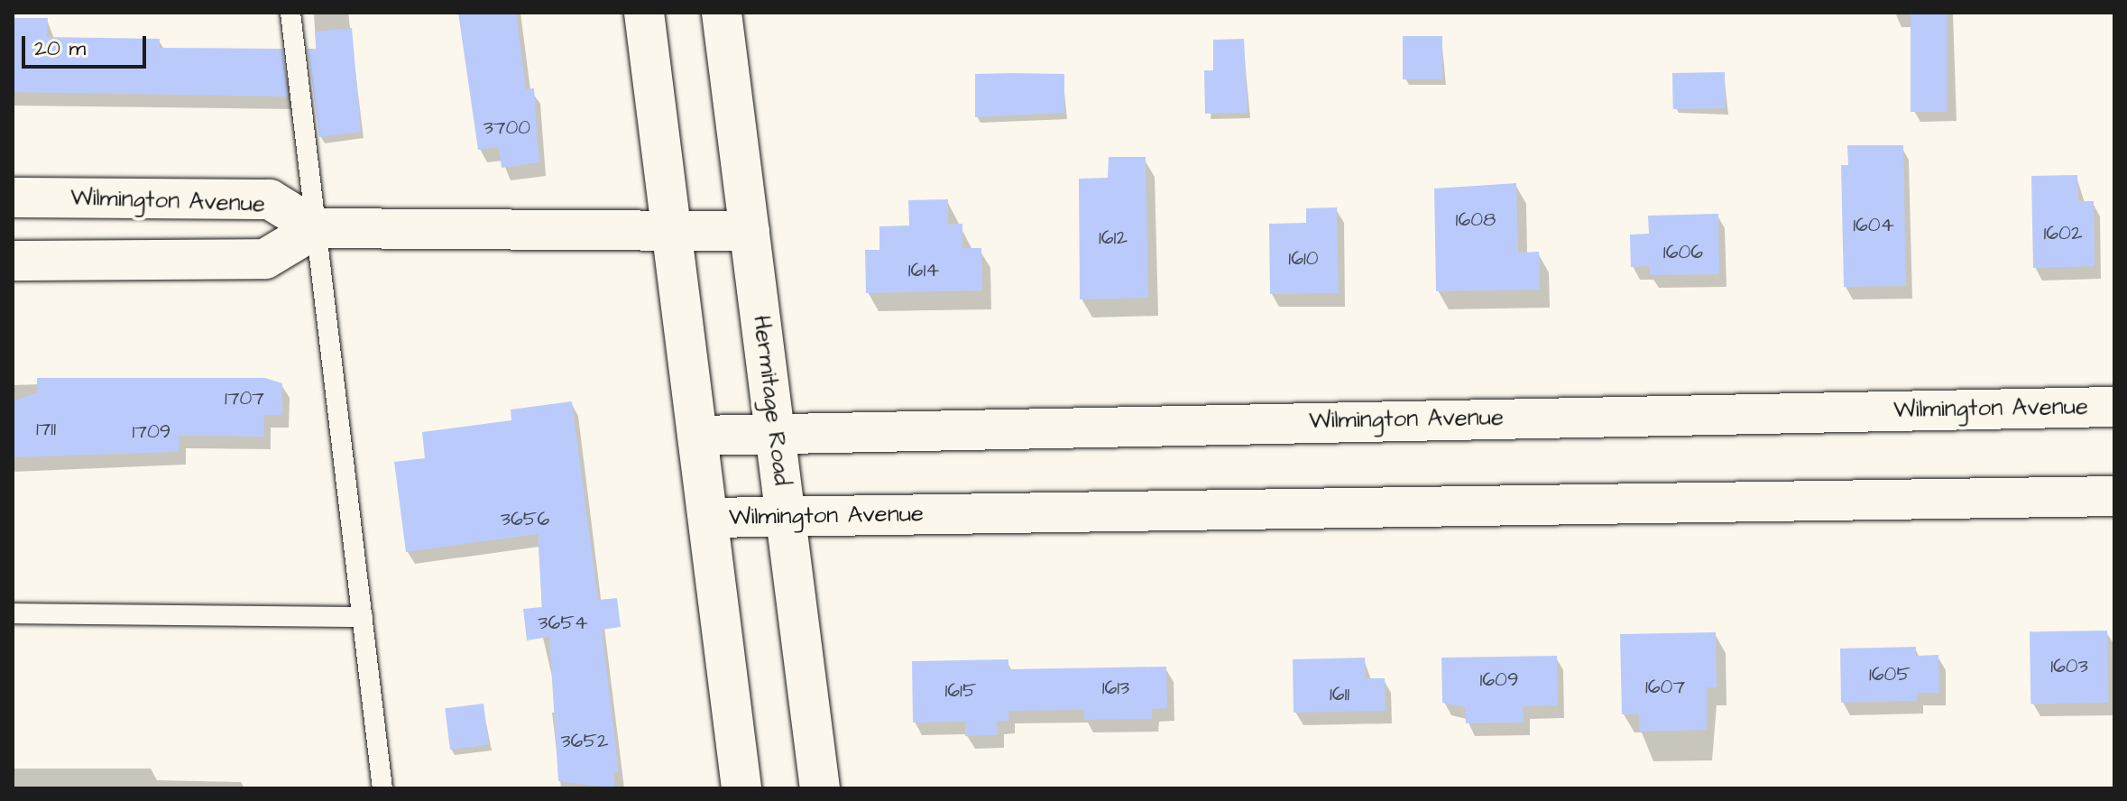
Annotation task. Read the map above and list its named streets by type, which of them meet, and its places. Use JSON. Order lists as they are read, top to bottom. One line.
{"streets":{"street":["Wilmington Avenue","Hermitage Road"]},"crossings":[["Wilmington Avenue","Hermitage Road"]],"house_numbers":["3700","1608","1604","1602","1612","1606","1610","1614","1707","1711","1709","3656","3654","1603","1605","1609","1607","1613","1615","1611","3652"],"scale_bar":"20 m"}
